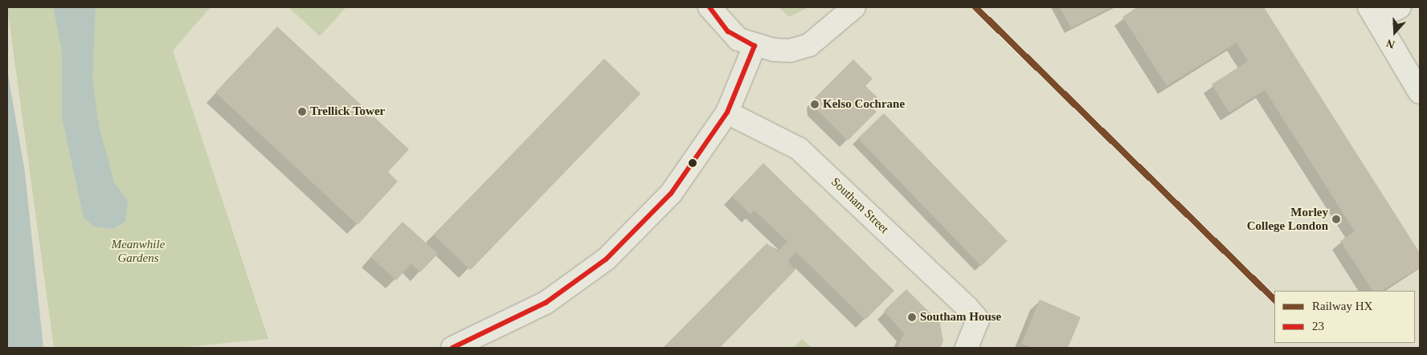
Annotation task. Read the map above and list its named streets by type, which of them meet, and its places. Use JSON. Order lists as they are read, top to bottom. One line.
{"streets":{"street":["Southam Street"]},"parks":["Meanwhile Gardens"],"places":["Kelso Cochrane","Trellick Tower","Morley College London","Southam House"],"lines":["rail line HX","transit line 23"],"legend":["Railway HX","23"],"north":"bottom"}
